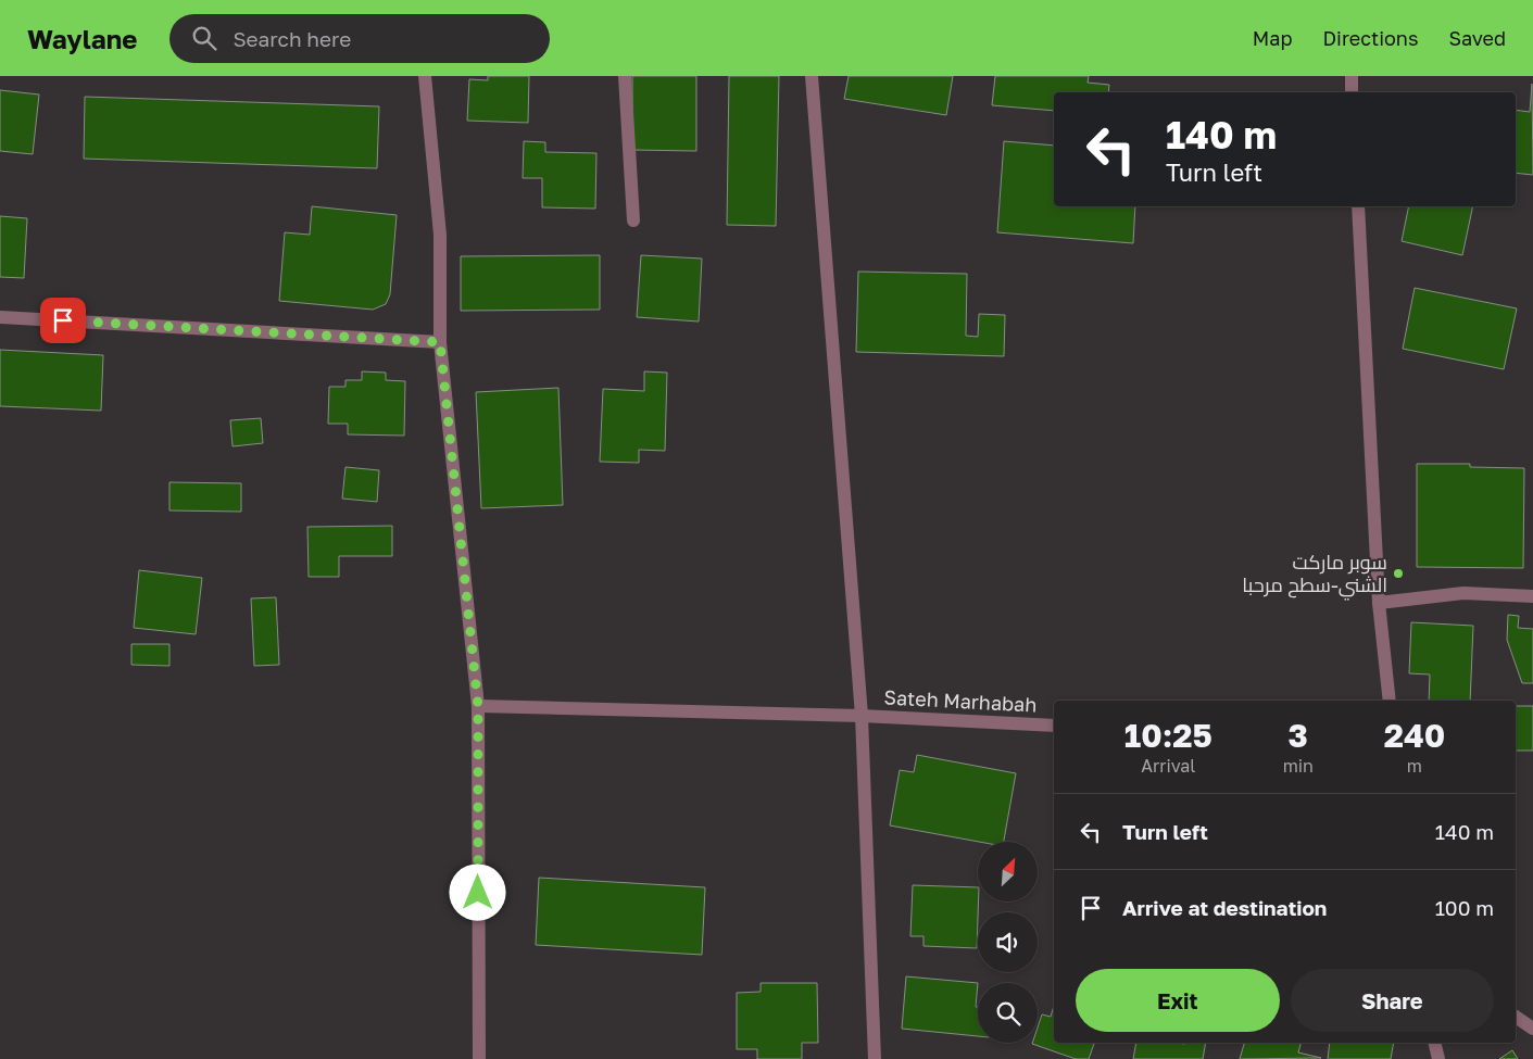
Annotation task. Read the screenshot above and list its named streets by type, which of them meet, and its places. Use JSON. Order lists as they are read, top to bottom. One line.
{"streets":{"street":["Sateh Marhabah"]},"places":["سوبر ماركت الشني-سطح مرحبا"],"north":"top right","page":{"header":"Waylane","search":"Search here","nav":["Map","Directions","Saved"],"turn":["140 m","Turn left"],"eta":["10:25","Arrival","3","min","240","m"],"list":[{"name":"Turn left","value":"140 m"},{"name":"Arrive at destination","value":"100 m"}],"buttons":["Exit","Share"]}}
